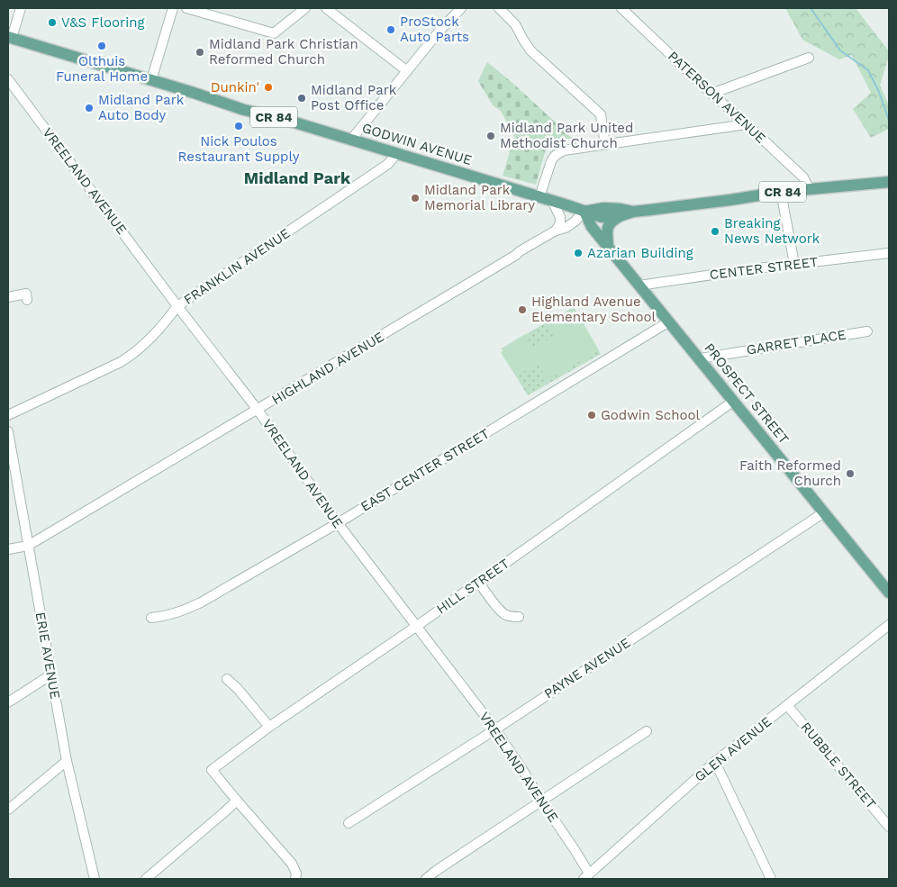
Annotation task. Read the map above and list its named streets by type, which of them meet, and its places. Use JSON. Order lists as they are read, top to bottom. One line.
{"streets":{"main road":["CR 84","GODWIN AVENUE","PROSPECT STREET"],"street":["PATERSON AVENUE","VREELAND AVENUE","FRANKLIN AVENUE","CENTER STREET","GARRET PLACE","HIGHLAND AVENUE","EAST CENTER STREET","HILL STREET","ERIE AVENUE","PAYNE AVENUE","GLEN AVENUE","RUBBLE STREET"]},"crossings":[["PATERSON AVENUE","GODWIN AVENUE"],["GODWIN AVENUE","FRANKLIN AVENUE"],["GODWIN AVENUE","HIGHLAND AVENUE"],["GODWIN AVENUE","PROSPECT STREET"],["VREELAND AVENUE","FRANKLIN AVENUE"],["VREELAND AVENUE","HIGHLAND AVENUE"],["VREELAND AVENUE","EAST CENTER STREET"],["VREELAND AVENUE","HILL STREET"],["VREELAND AVENUE","PAYNE AVENUE"],["VREELAND AVENUE","GLEN AVENUE"],["CENTER STREET","PROSPECT STREET"],["GARRET PLACE","PROSPECT STREET"],["HIGHLAND AVENUE","PROSPECT STREET"],["HIGHLAND AVENUE","ERIE AVENUE"],["PROSPECT STREET","EAST CENTER STREET"],["PROSPECT STREET","HILL STREET"],["PROSPECT STREET","PAYNE AVENUE"],["GLEN AVENUE","RUBBLE STREET"]],"districts":["Midland Park"],"places":["V&S Flooring","ProStock Auto Parts","Olthuis Funeral Home","Midland Park Christian Reformed Church","Dunkin'","Midland Park Post Office","Midland Park Auto Body","Nick Poulos Restaurant Supply","Midland Park United Methodist Church","Midland Park Memorial Library","Breaking News Network","Azarian Building","Highland Avenue Elementary School","Godwin School","Faith Reformed Church"]}
